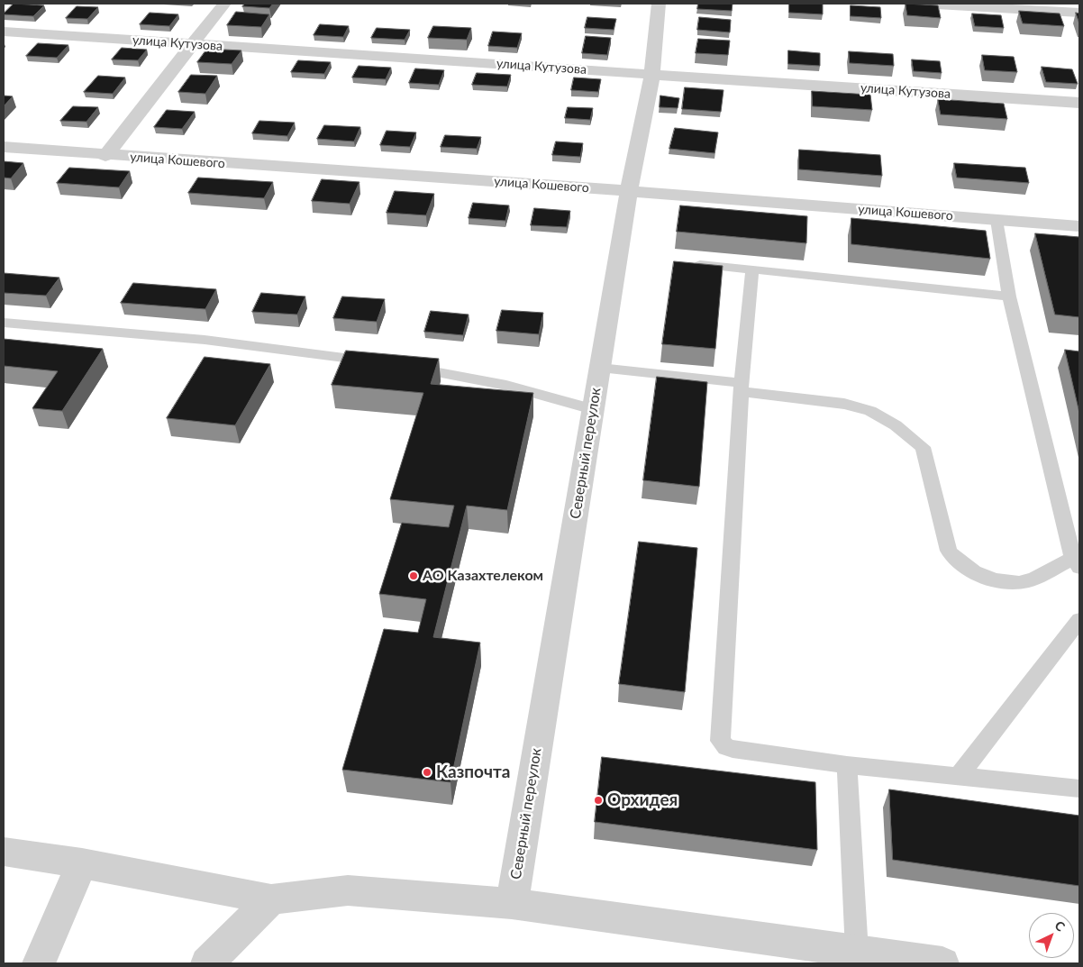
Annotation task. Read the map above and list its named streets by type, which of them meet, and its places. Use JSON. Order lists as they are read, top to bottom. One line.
{"streets":{"street":["улица Кутузова","улица Кошевого","Северный переулок"]},"crossings":[["улица Кутузова","Северный переулок"],["улица Кошевого","Северный переулок"]],"places":["АО Казахтелеком","Казпочта","Орхидея"],"north":"top right"}
